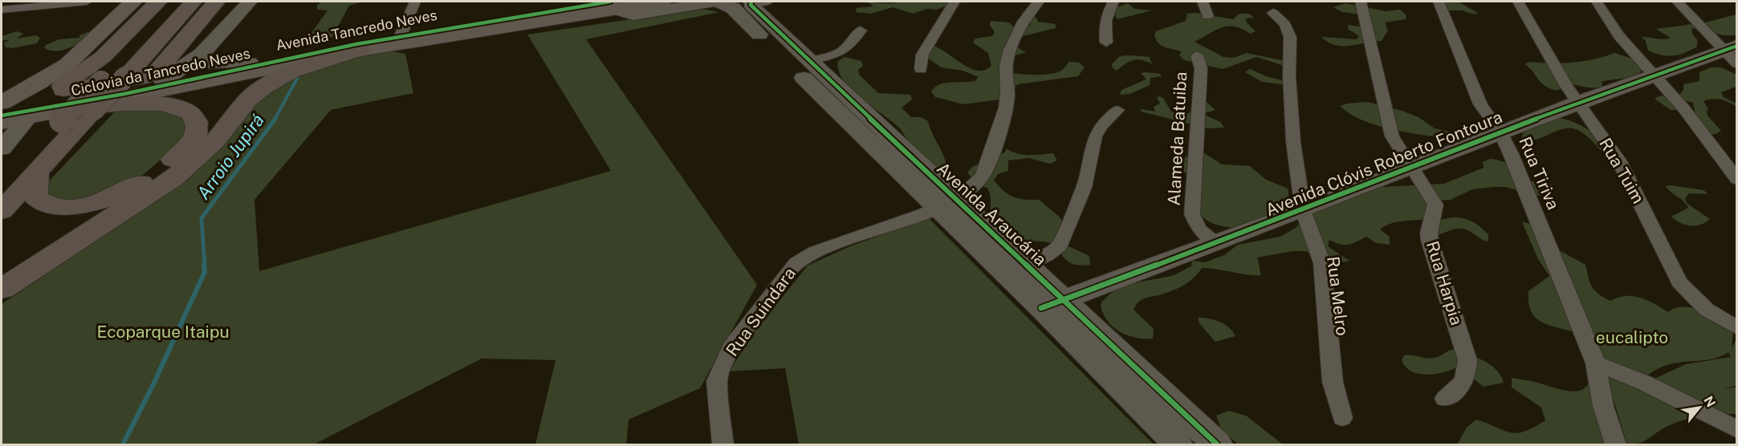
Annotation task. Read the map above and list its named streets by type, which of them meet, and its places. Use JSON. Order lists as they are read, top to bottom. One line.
{"streets":{"main road":["Avenida Tancredo Neves"],"street":["Alameda Batuiba","Avenida Clóvis Roberto Fontoura","Rua Tuim","Rua Tiriva","Avenida Araucária","Rua Harpia","Rua Melro","Rua Suindara"],"cycle path":["Ciclovia da Tancredo Neves"]},"crossings":[["Alameda Batuiba","Avenida Clóvis Roberto Fontoura"],["Avenida Clóvis Roberto Fontoura","Rua Tuim"],["Avenida Clóvis Roberto Fontoura","Rua Tiriva"],["Avenida Clóvis Roberto Fontoura","Avenida Araucária"],["Avenida Clóvis Roberto Fontoura","Rua Harpia"],["Avenida Clóvis Roberto Fontoura","Rua Melro"],["Avenida Araucária","Rua Suindara"]],"water":["Arroio Jupirá"],"parks":["Ecoparque Itaipu","eucalipto"],"north":"top right"}
